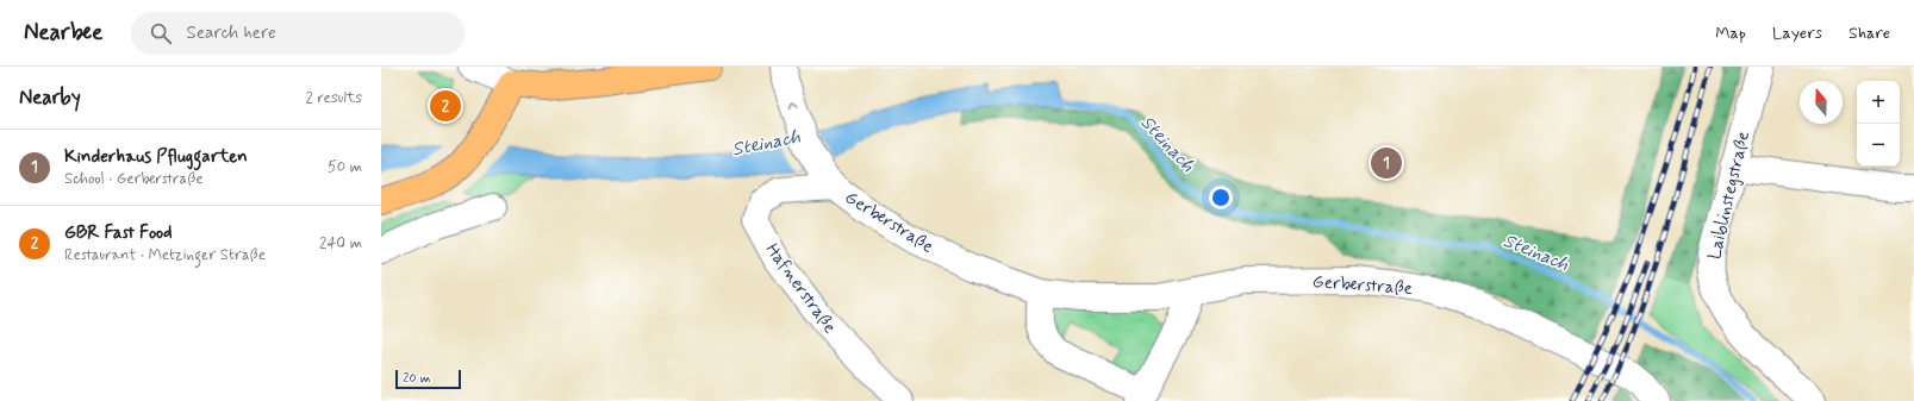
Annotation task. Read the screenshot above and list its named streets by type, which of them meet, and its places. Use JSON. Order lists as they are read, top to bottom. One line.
{"streets":{"street":["Laiblinstegstraße","Gerberstraße","Hafnerstraße"]},"crossings":[["Gerberstraße","Hafnerstraße"]],"water":["Steinach"],"scale_bar":"20 m","north":"top","page":{"header":"Nearbee","search":"Search here","nav":["Map","Layers","Share"],"heading":["Nearby","2 results"],"map_buttons":["+","−"],"pins":["2","1"],"list":[{"mark":"1","name":"Kinderhaus Pfluggarten","note":"School · Gerberstraße","value":"50 m"},{"mark":"2","name":"GBR Fast Food","note":"Restaurant · Metzinger Straße","value":"240 m"}],"scale":"20 m"}}
